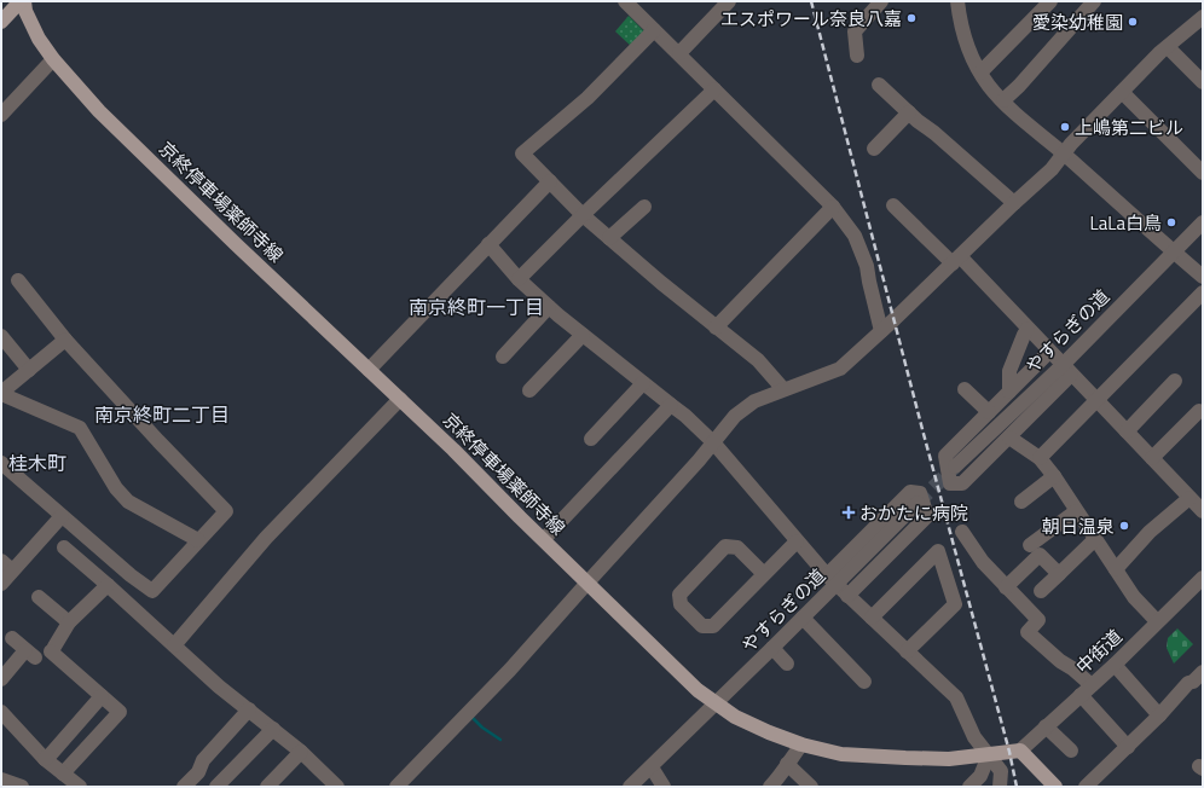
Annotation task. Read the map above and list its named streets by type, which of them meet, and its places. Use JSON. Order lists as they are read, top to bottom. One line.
{"streets":{"main road":["京終停車場薬師寺線"],"street":["やすらぎの道","中街道"]},"crossings":[["京終停車場薬師寺線","やすらぎの道"],["京終停車場薬師寺線","中街道"]],"districts":["南京終町一丁目","南京終町二丁目","桂木町"],"places":{"other":["エスポワール奈良八嘉","愛染幼稚園","上嶋第二ビル","LaLa白鳥","朝日温泉"],"health":["おかたに病院"]}}
